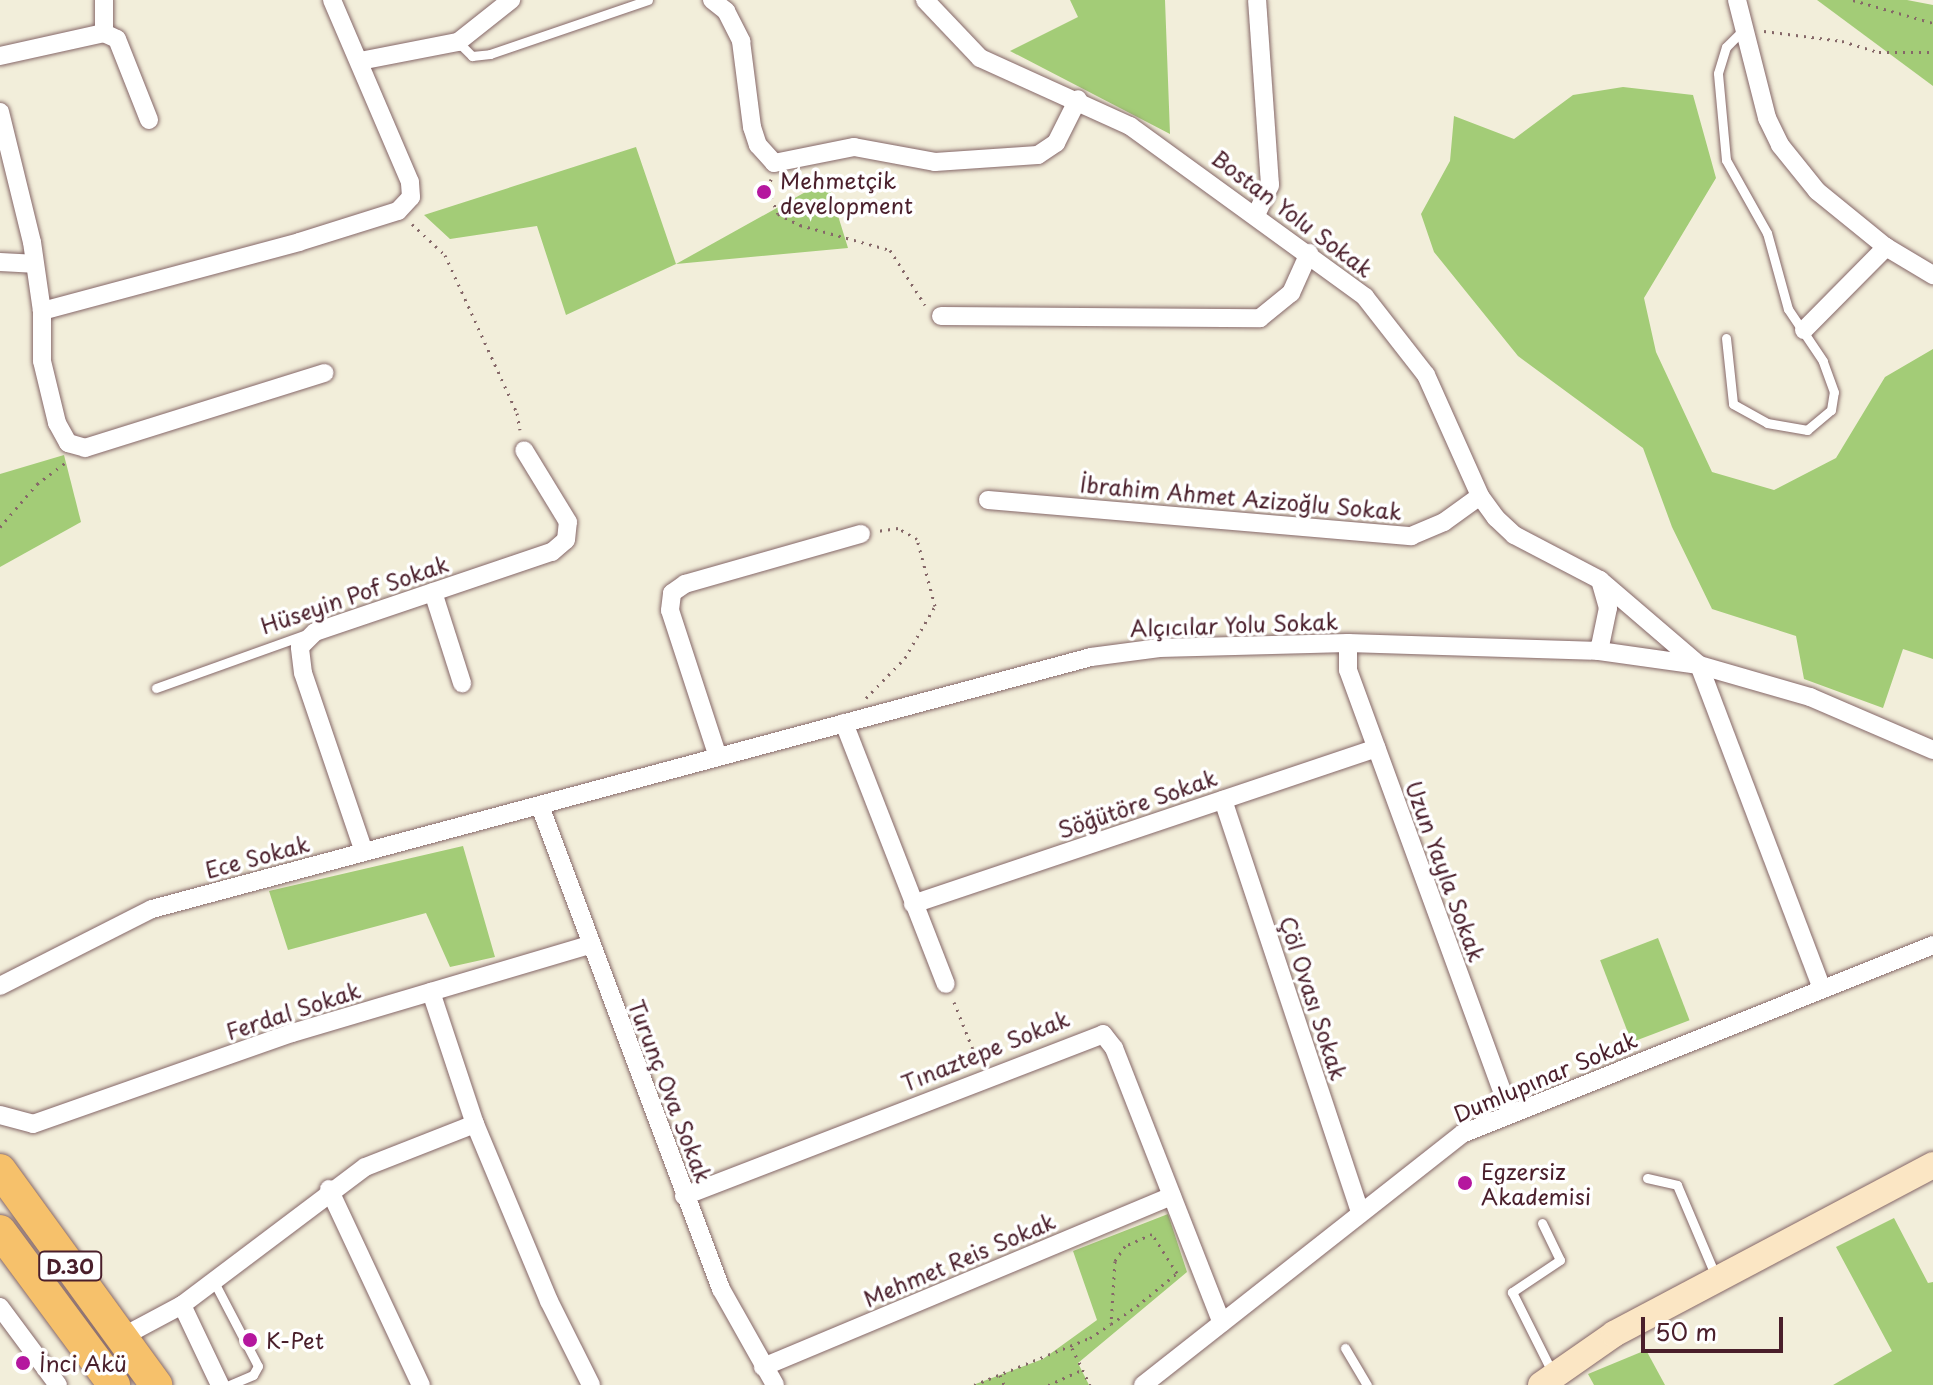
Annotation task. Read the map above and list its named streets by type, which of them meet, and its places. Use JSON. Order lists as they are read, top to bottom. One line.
{"streets":{"highway":["D.30"],"street":["Bostan Yolu Sokak","İbrahim Ahmet Azizoğlu Sokak","Hüseyin Pof Sokak","Alçıcılar Yolu Sokak","Söğütöre Sokak","Ece Sokak","Uzun Yayla Sokak","Çöl Ovası Sokak","Ferdal Sokak","Tınaztepe Sokak","Dumlupınar Sokak","Turunç Ova Sokak","Mehmet Reis Sokak"]},"crossings":[["Bostan Yolu Sokak","İbrahim Ahmet Azizoğlu Sokak"],["Bostan Yolu Sokak","Alçıcılar Yolu Sokak"],["Alçıcılar Yolu Sokak","Ece Sokak"],["Alçıcılar Yolu Sokak","Uzun Yayla Sokak"],["Alçıcılar Yolu Sokak","Turunç Ova Sokak"],["Söğütöre Sokak","Uzun Yayla Sokak"],["Söğütöre Sokak","Çöl Ovası Sokak"],["Ece Sokak","Turunç Ova Sokak"],["Uzun Yayla Sokak","Dumlupınar Sokak"],["Çöl Ovası Sokak","Dumlupınar Sokak"],["Ferdal Sokak","Turunç Ova Sokak"],["Tınaztepe Sokak","Dumlupınar Sokak"],["Tınaztepe Sokak","Turunç Ova Sokak"],["Tınaztepe Sokak","Mehmet Reis Sokak"],["Turunç Ova Sokak","Mehmet Reis Sokak"]],"places":["Mehmetçik development","Egzersiz Akademisi","K-Pet","İnci Akü"],"scale_bar":"50 m"}
